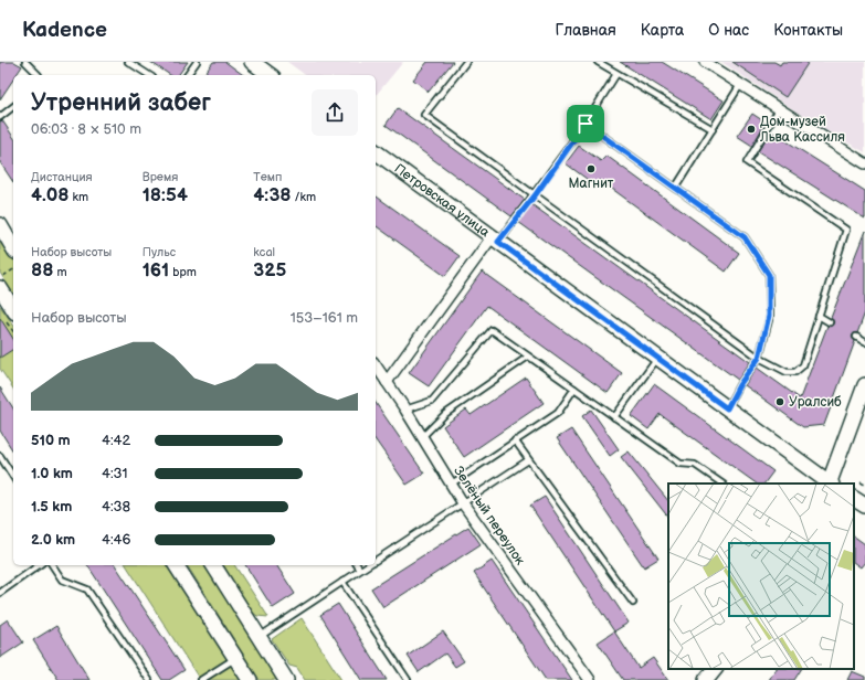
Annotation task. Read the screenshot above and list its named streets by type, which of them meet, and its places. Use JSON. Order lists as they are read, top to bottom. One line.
{"streets":{"main road":["Петровская улица"],"street":["Зелёный переулок"]},"places":["Дом-музей Льва Кассиля","Магнит","Уралсиб"],"page":{"header":"Kadence","nav":["Главная","Карта","О нас","Контакты"],"heading":["Утренний забег","06:03 · 8 × 510 m"],"stats":[["Дистанция","4.08 km"],["Время","18:54"],["Темп","4:38 /km"],["Набор высоты","88 m"],["Пульс","161 bpm"],["kcal","325"]],"chart":["Набор высоты","153–161 m"],"list":[{"name":"510 m","note":"4:42"},{"name":"1.0 km","note":"4:31"},{"name":"1.5 km","note":"4:38"},{"name":"2.0 km","note":"4:46"}]}}
